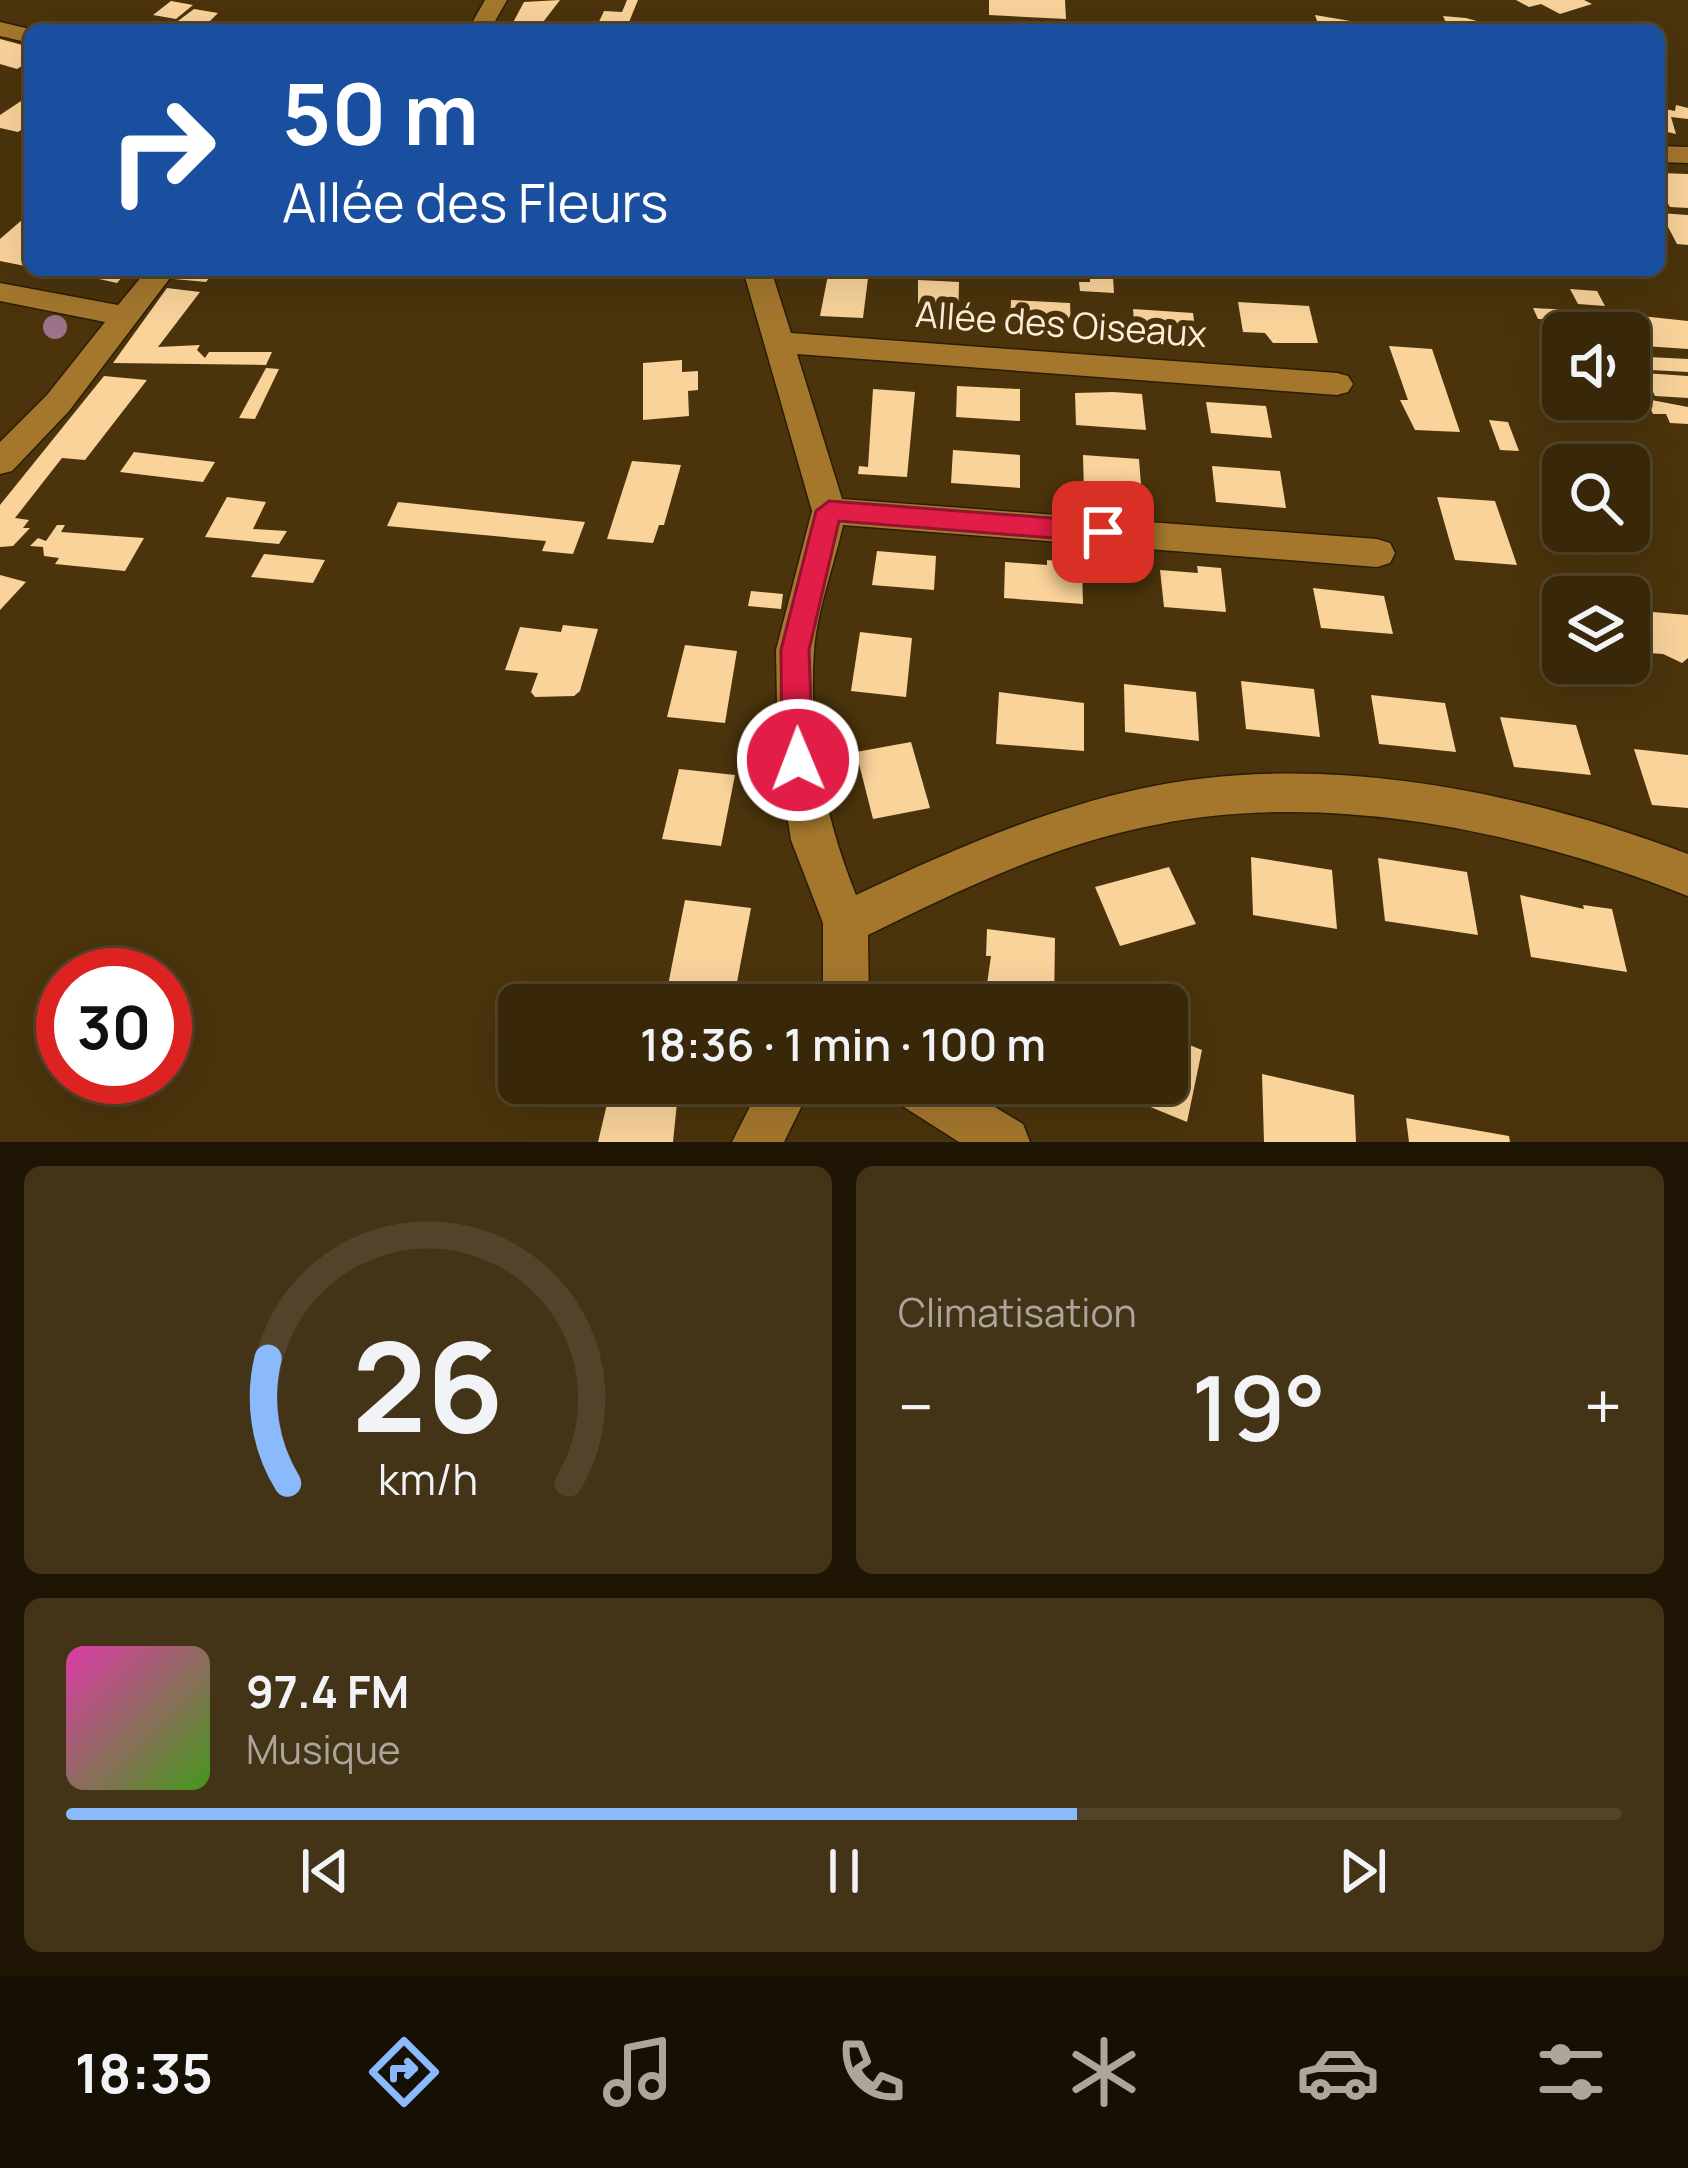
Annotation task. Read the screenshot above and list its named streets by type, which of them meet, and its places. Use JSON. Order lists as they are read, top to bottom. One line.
{"streets":{"street":["Allée des Oiseaux"]},"page":{"turn":["50 m","Allée des Fleurs"],"limit":"30","trip":"18:36 · 1 min · 100 m","tile":"Climatisation","heat":["−","19°","+"],"song":["97.4 FM","Musique"],"tabs":"18:35","gauge":["26","km/h"]}}
